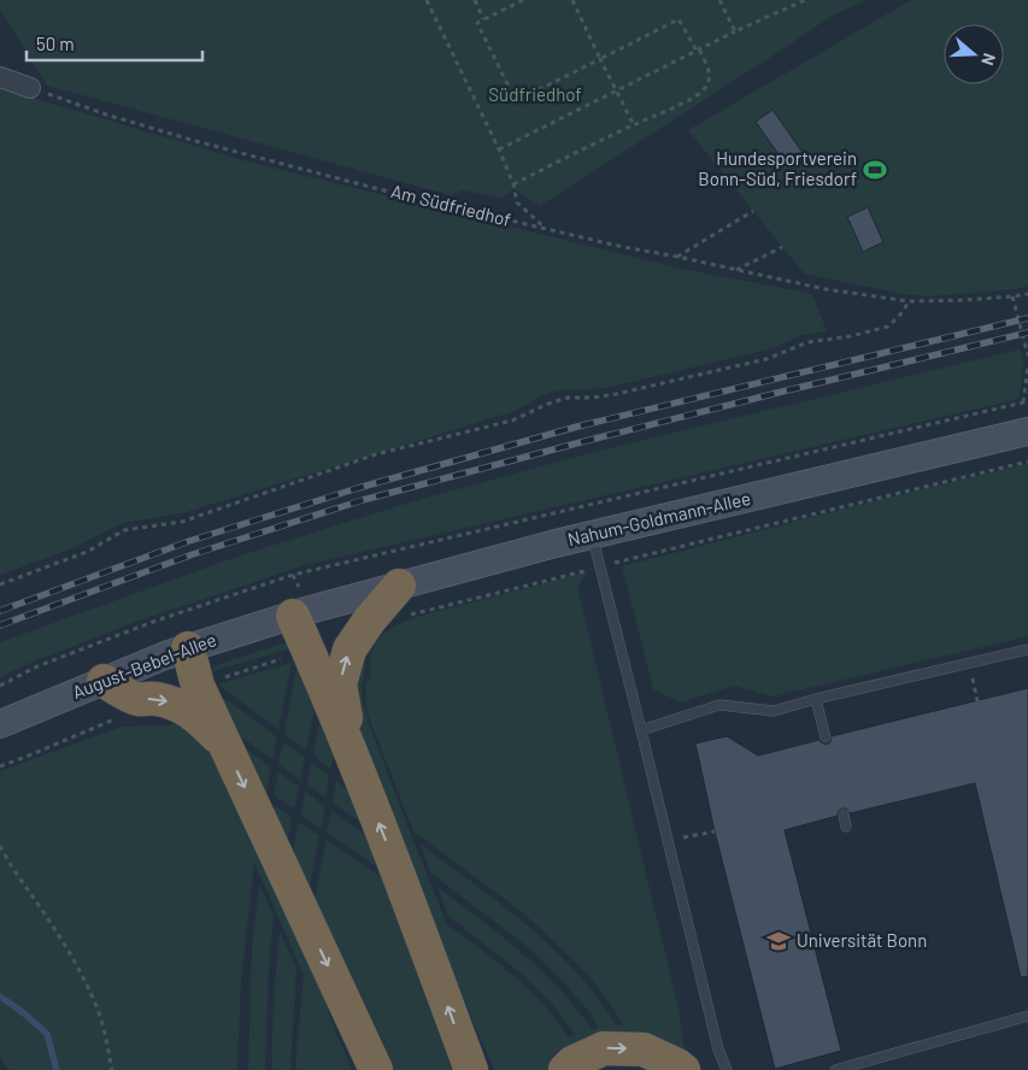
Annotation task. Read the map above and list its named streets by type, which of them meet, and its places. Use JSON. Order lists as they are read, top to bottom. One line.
{"streets":{"main road":["Nahum-Goldmann-Allee","August-Bebel-Allee"],"path":["Am Südfriedhof"]},"crossings":[["Nahum-Goldmann-Allee","August-Bebel-Allee"]],"parks":["Südfriedhof"],"places":{"sports":["Hundesportverein Bonn-Süd, Friesdorf"],"school or university":["Universität Bonn"]},"scale_bar":"50 m","north":"right"}
